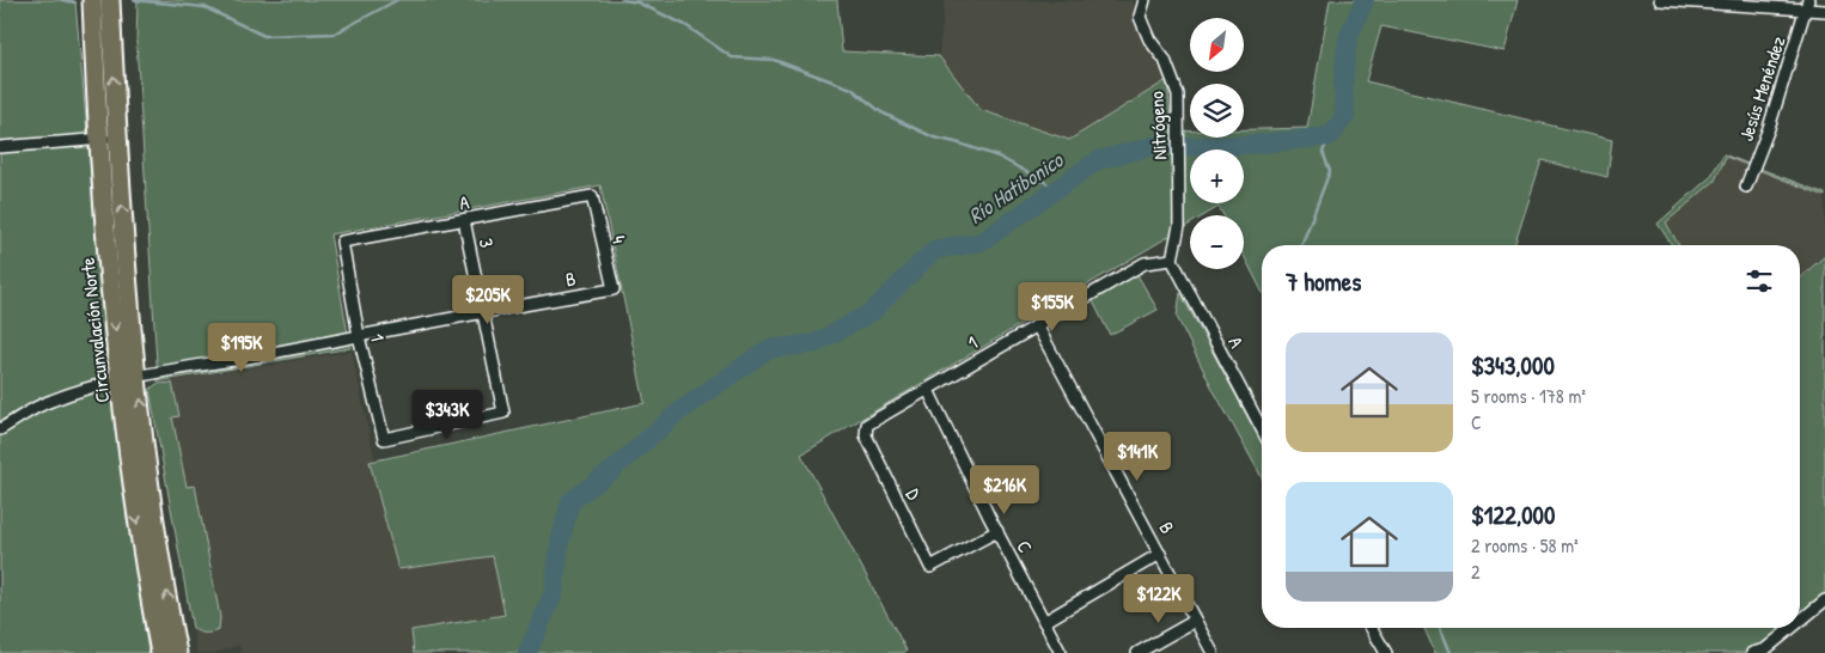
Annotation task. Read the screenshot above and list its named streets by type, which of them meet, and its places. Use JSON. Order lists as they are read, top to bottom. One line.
{"streets":{"highway":["Circunvalación Norte"],"street":["Jesús Menéndez","Nitrógeno","A","4","3","B","1","D","C"]},"crossings":[["Nitrógeno","A"],["Nitrógeno","1"],["A","4"],["A","3"],["A","1"],["4","B"],["3","B"],["3","1"],["B","Circunvalación Norte"],["B","1"],["1","D"],["1","C"],["D","C"]],"water":["Río Hatibonico"],"north":"bottom left","page":{"map_buttons":["+","−"],"heading":"7 homes","price":["$205K","$155K","$195K","$343K","$141K","$216K","$122K"],"list":[{"name":"$343,000","note":"5 rooms · 178 m² · C"},{"name":"$122,000","note":"2 rooms · 58 m² · 2"}]}}
